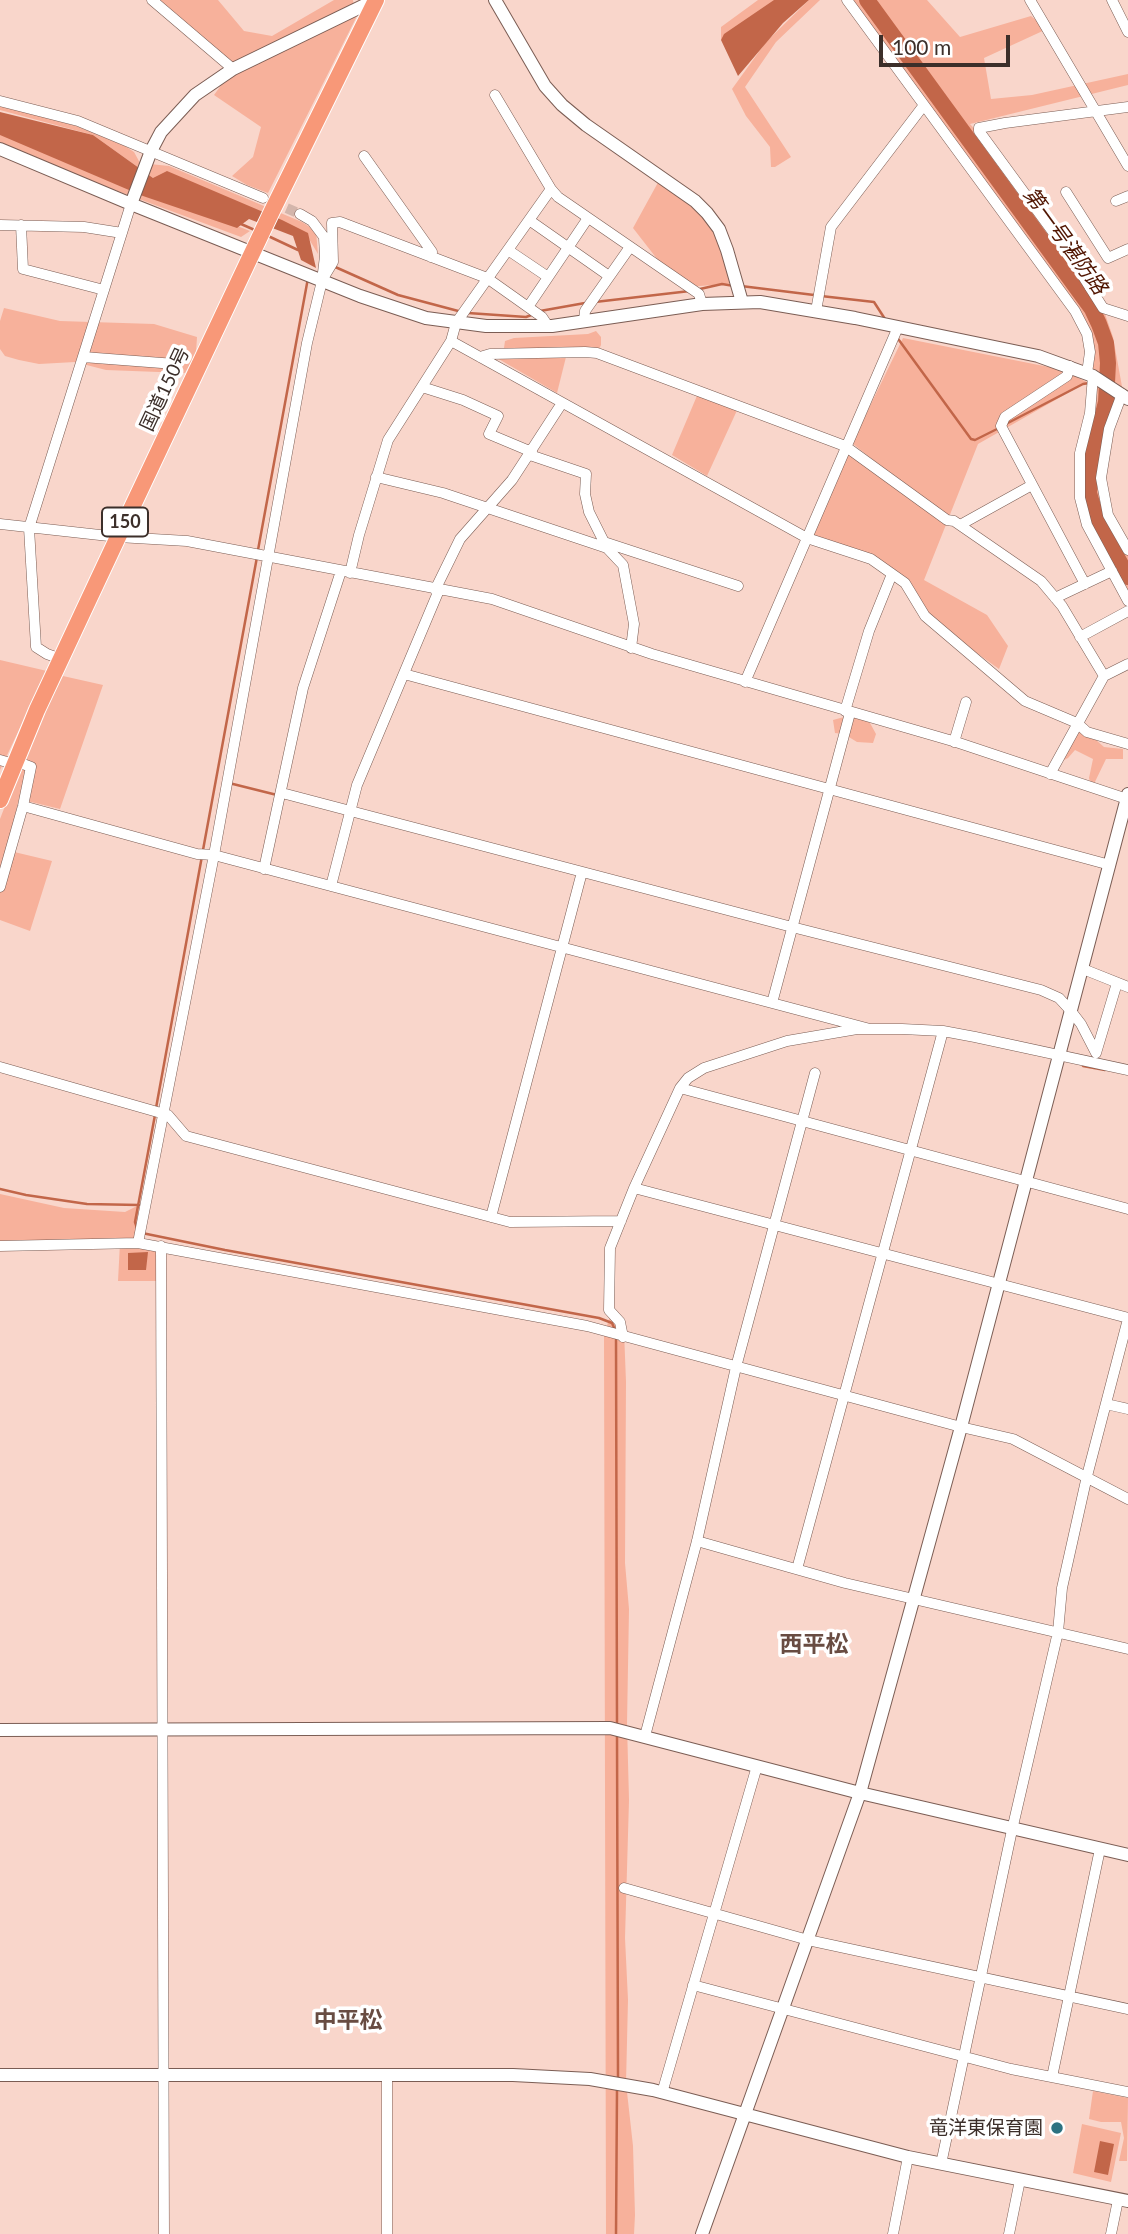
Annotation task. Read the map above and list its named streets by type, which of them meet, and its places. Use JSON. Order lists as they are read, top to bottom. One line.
{"streets":{"highway":["国道150号","150"]},"districts":["西平松","中平松"],"water":["第一号湛防路"],"places":["竜洋東保育園"],"scale_bar":"100 m"}
